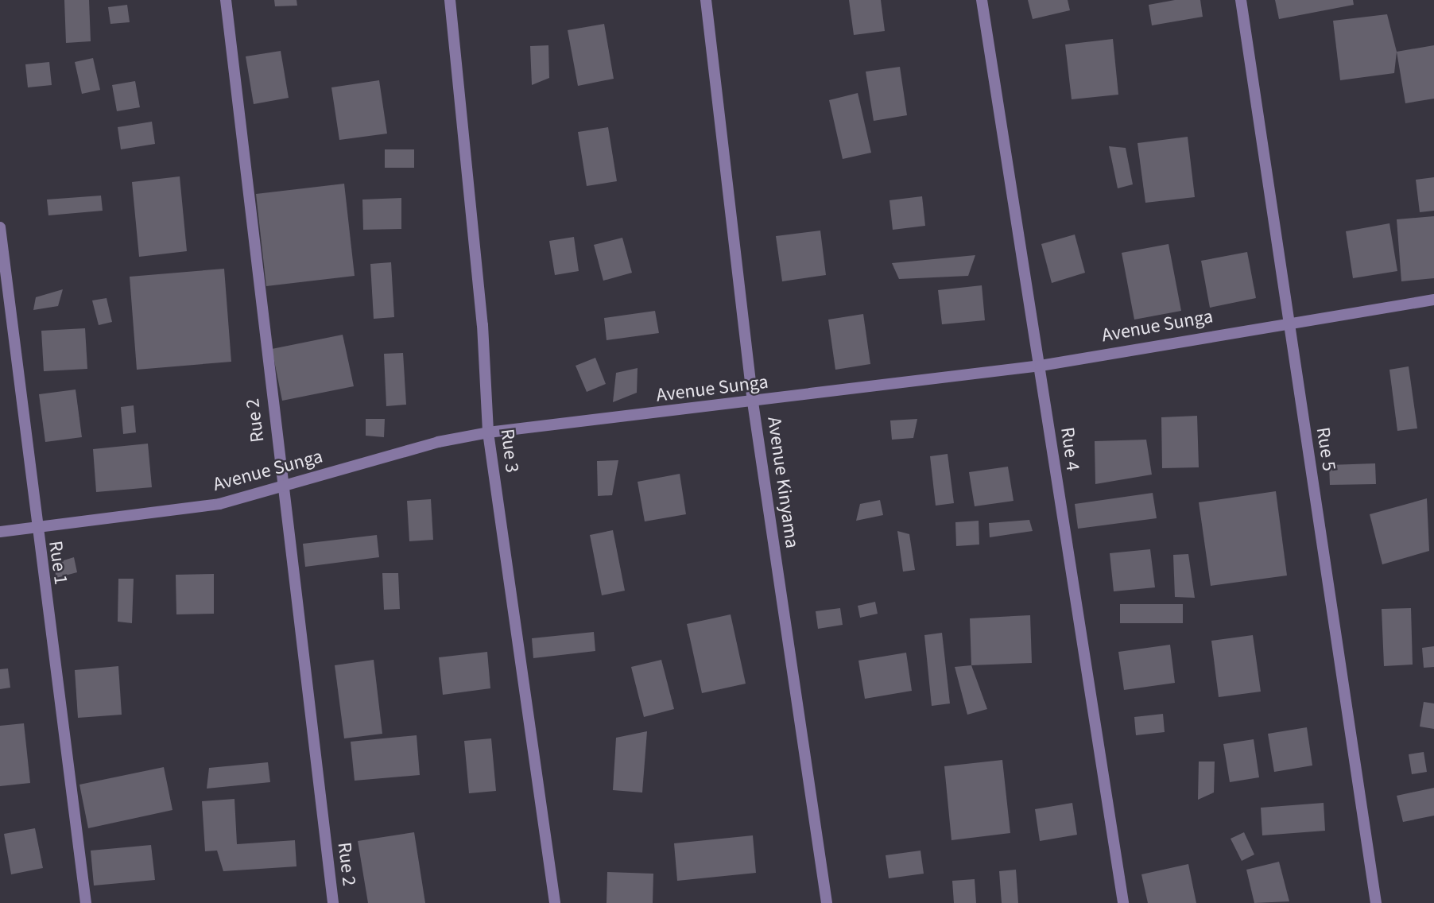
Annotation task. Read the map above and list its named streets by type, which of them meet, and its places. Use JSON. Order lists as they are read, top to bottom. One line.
{"streets":{"street":["Avenue Sunga","Rue 2","Rue 4","Rue 5","Rue 3","Avenue Kinyama","Rue 1"]},"crossings":[["Avenue Sunga","Rue 2"],["Avenue Sunga","Rue 4"],["Avenue Sunga","Rue 5"],["Avenue Sunga","Rue 3"],["Avenue Sunga","Avenue Kinyama"],["Avenue Sunga","Rue 1"]]}
